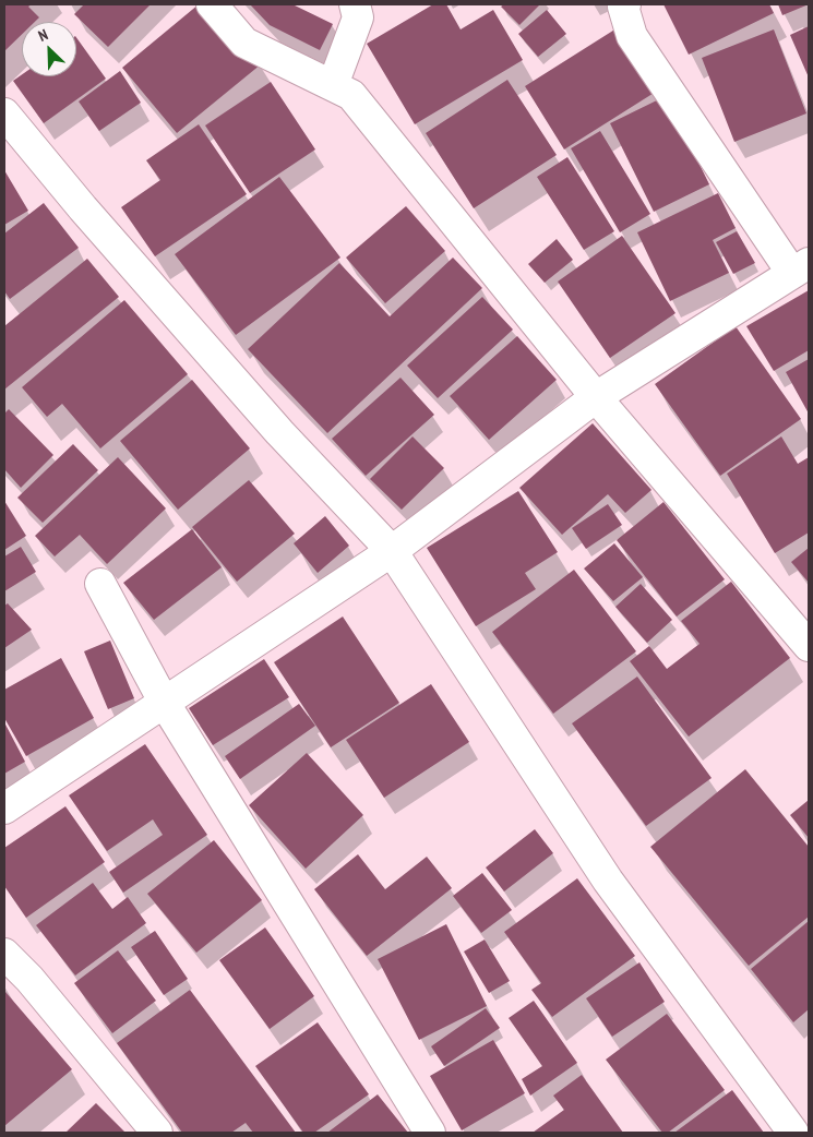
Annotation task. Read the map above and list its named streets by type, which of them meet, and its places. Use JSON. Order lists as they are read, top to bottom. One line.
{"north":"top left"}
